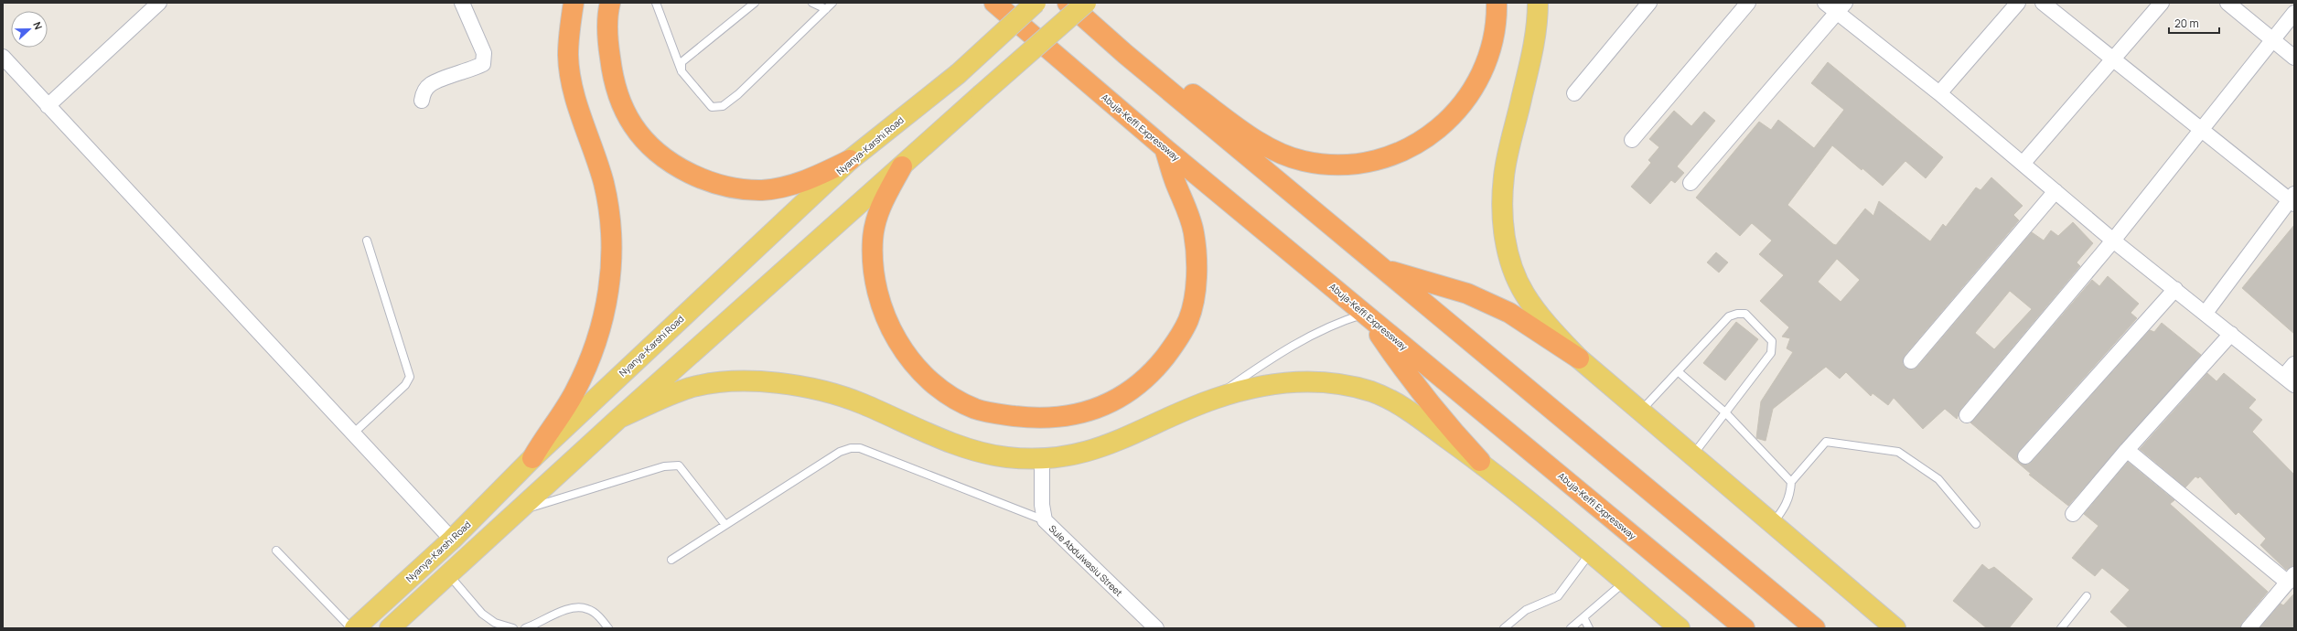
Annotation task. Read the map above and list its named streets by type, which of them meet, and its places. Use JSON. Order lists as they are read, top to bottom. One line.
{"streets":{"highway":["Abuja-Keffi Expressway"],"main road":["Nyanya-Karshi Road"],"street":["Sule Abdulwasiu Street"]},"scale_bar":"20 m","north":"right"}
